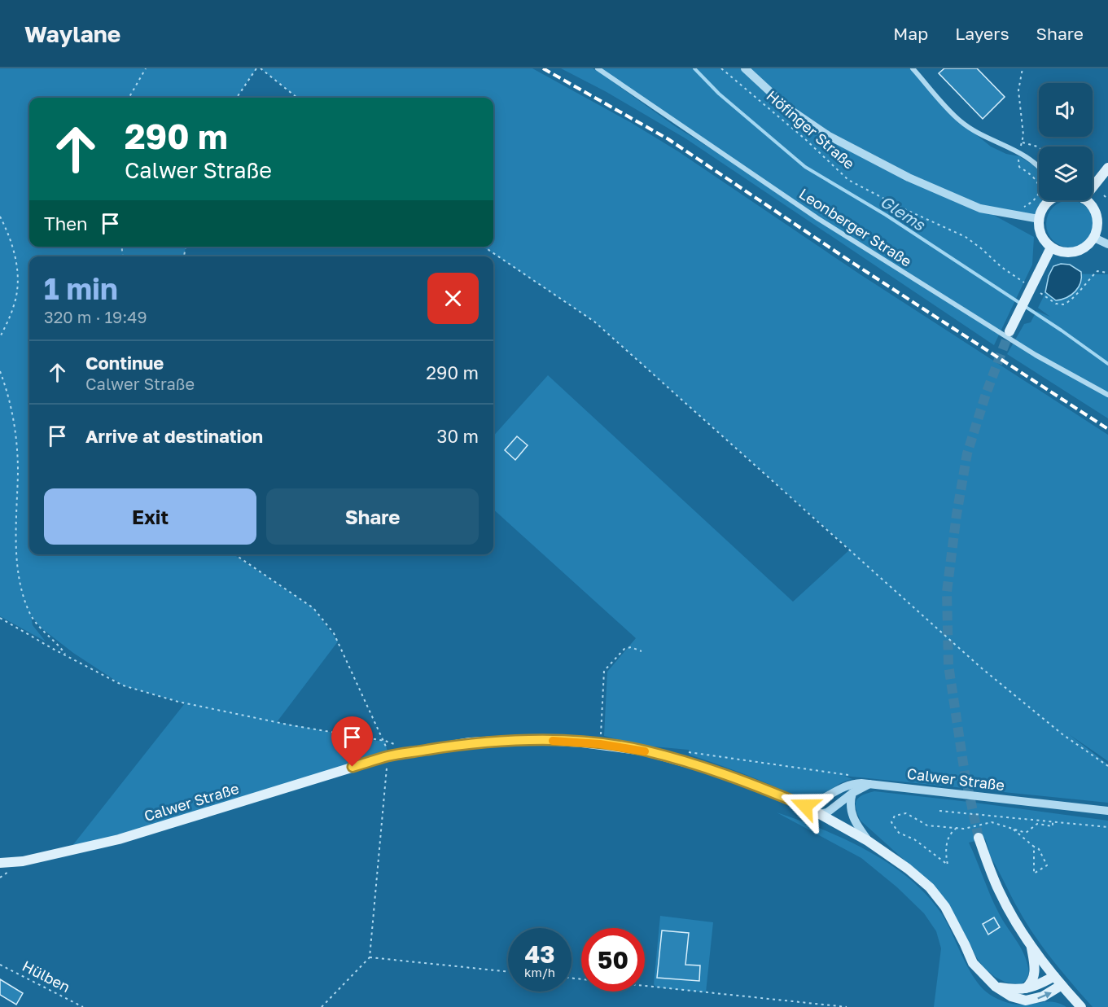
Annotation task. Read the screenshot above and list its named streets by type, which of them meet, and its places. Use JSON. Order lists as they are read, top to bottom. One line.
{"streets":{"main road":["Calwer Straße"],"street":["Höfinger Straße","Leonberger Straße"],"path":["Hülben"]},"water":["Glems"],"page":{"header":"Waylane","nav":["Map","Layers","Share"],"turn":["290 m","Calwer Straße"],"then":"Then","heading":["1 min","320 m · 19:49"],"list":[{"name":"Continue","note":"Calwer Straße","value":"290 m"},{"name":"Arrive at destination","value":"30 m"}],"buttons":["Exit","Share"],"speed":"43 km/h","limit":"50"}}
